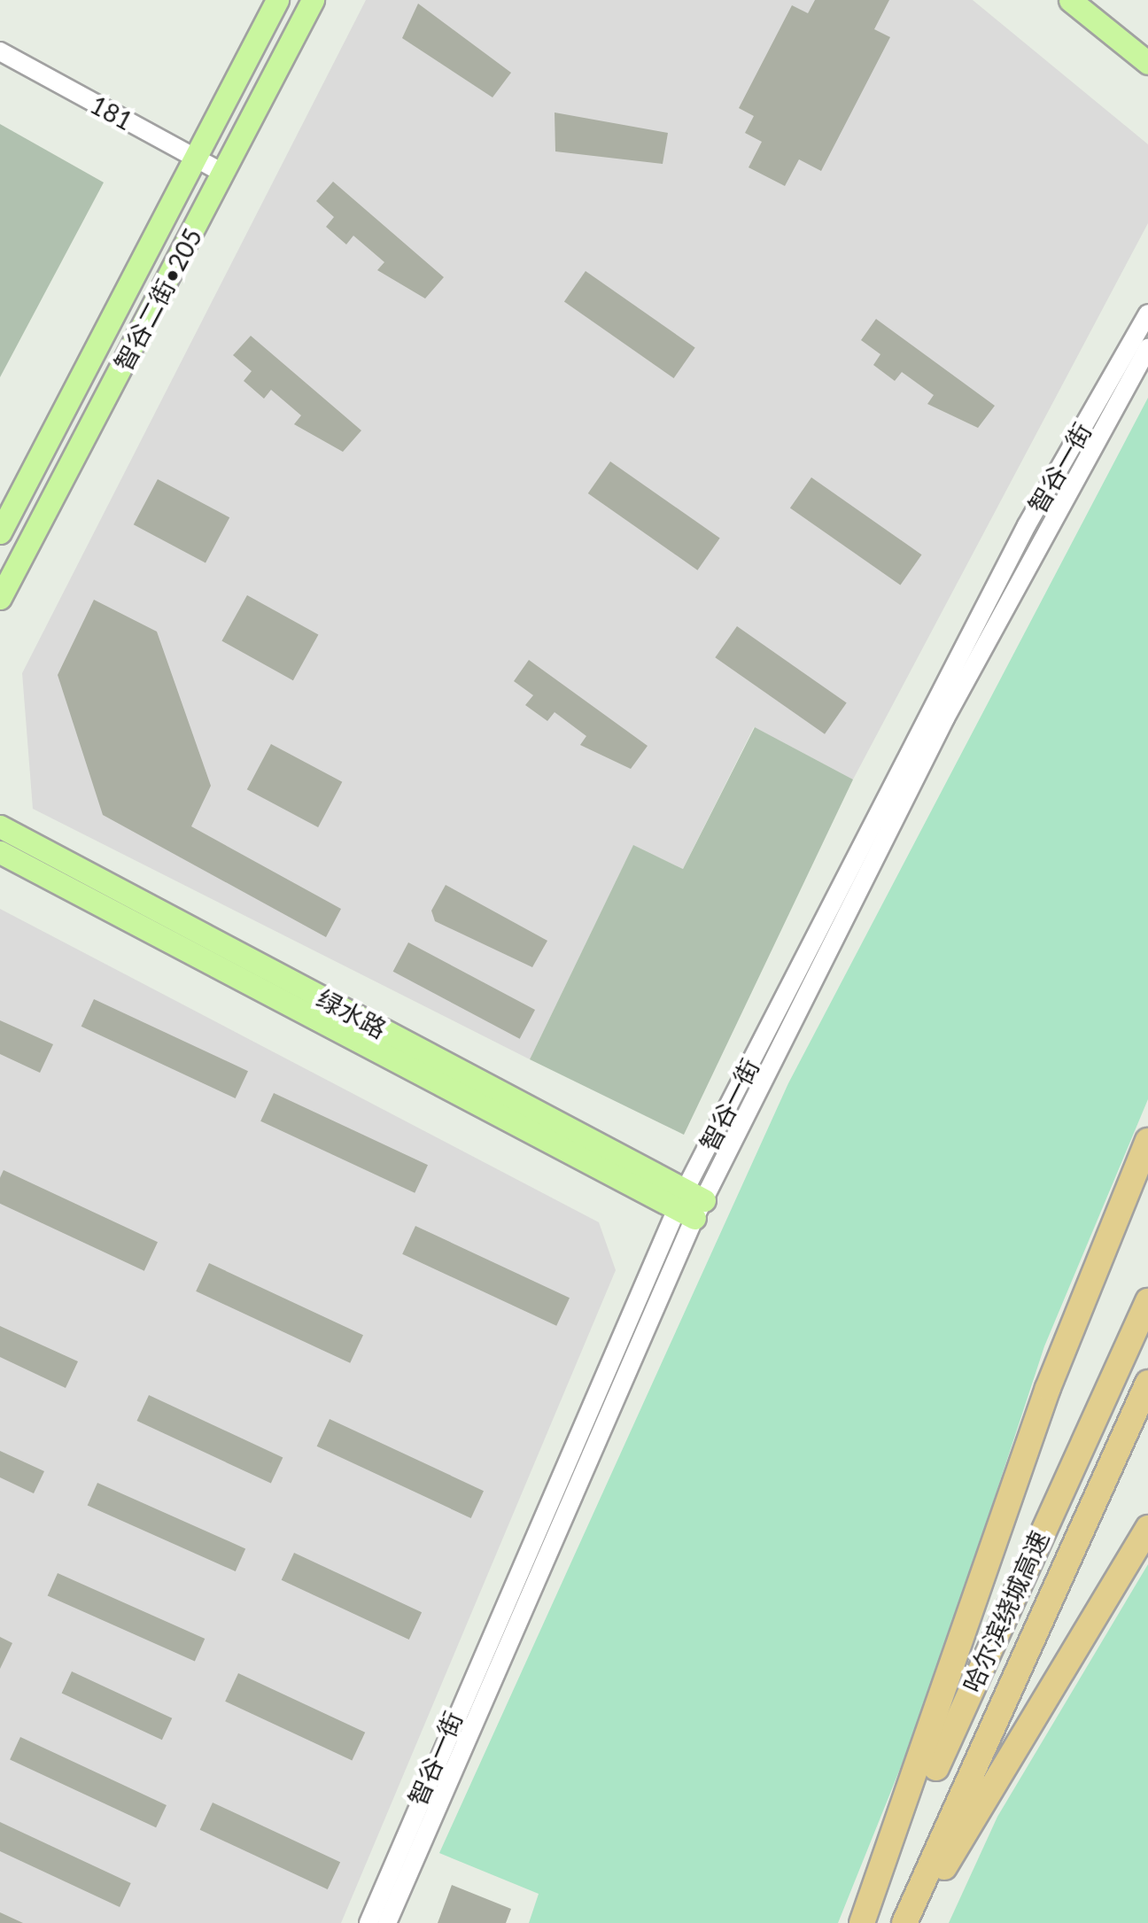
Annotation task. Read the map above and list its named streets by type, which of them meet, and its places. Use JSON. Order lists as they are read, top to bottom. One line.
{"streets":{"highway":["哈尔滨绕城高速"],"main road":["智谷二街•205","绿水路"],"street":["181","智谷一街"]},"crossings":[["181","智谷二街•205"],["智谷一街","绿水路"]]}
